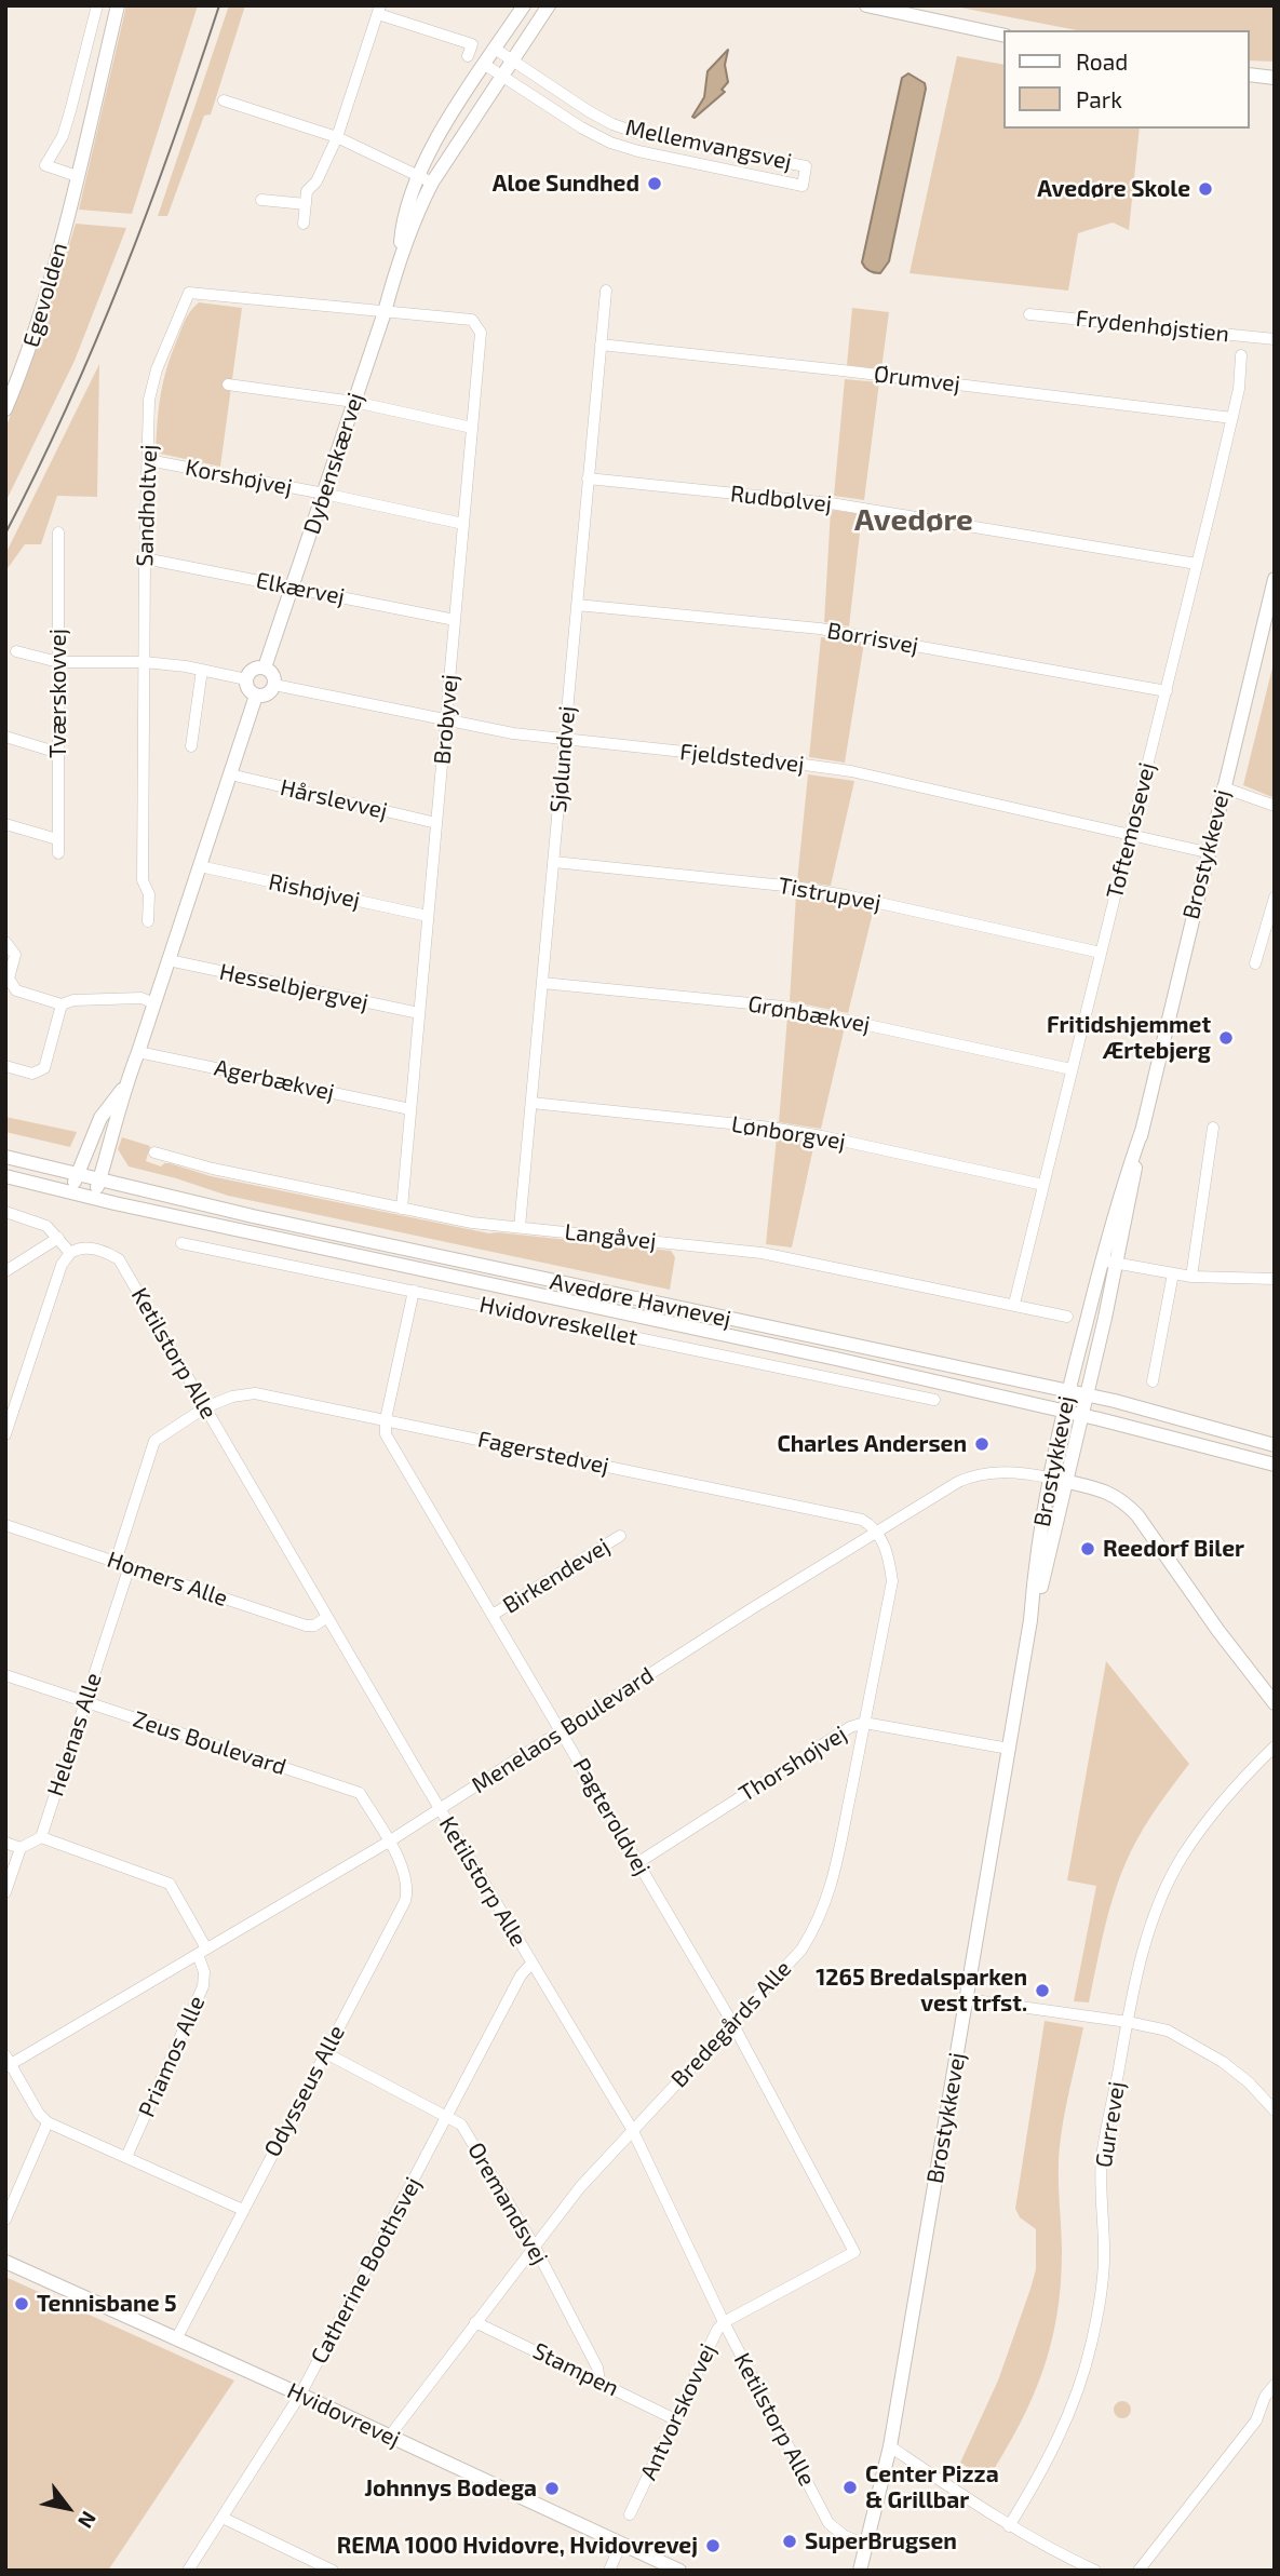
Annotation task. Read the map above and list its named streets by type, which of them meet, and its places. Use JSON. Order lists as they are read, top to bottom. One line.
{"streets":{"street":["Mellemvangsvej","Egevolden","Frydenhøjstien","Ørumvej","Dybenskærvej","Korshøjvej","Rudbølvej","Sandholtvej","Elkærvej","Borrisvej","Tværskovvej","Brobyvej","Fjeldstedvej","Sjølundvej","Hårslevvej","Toftemosevej","Brostykkevej","Rishøjvej","Tistrupvej","Hesselbjergvej","Grønbækvej","Agerbækvej","Lønborgvej","Langåvej","Avedøre Havnevej","Hvidovreskellet","Ketilstorp Alle","Fagerstedvej","Birkendevej","Homers Alle","Menelaos Boulevard","Helenas Alle","Zeus Boulevard","Thorshøjvej","Pagteroldvej","Bredegårds Alle","Priamos Alle","Odysseus Alle","Gurrevej","Oremandsvej","Catherine Boothsvej","Stampen","Antvorskovvej","Hvidovrevej"]},"crossings":[["Mellemvangsvej","Dybenskærvej"],["Ørumvej","Sjølundvej"],["Ørumvej","Toftemosevej"],["Dybenskærvej","Korshøjvej"],["Dybenskærvej","Sandholtvej"],["Dybenskærvej","Elkærvej"],["Dybenskærvej","Brobyvej"],["Dybenskærvej","Fjeldstedvej"],["Korshøjvej","Sandholtvej"],["Korshøjvej","Brobyvej"],["Rudbølvej","Sjølundvej"],["Rudbølvej","Toftemosevej"],["Sandholtvej","Elkærvej"],["Sandholtvej","Brobyvej"],["Elkærvej","Brobyvej"],["Borrisvej","Sjølundvej"],["Borrisvej","Toftemosevej"],["Brobyvej","Fjeldstedvej"],["Brobyvej","Hårslevvej"],["Brobyvej","Rishøjvej"],["Brobyvej","Hesselbjergvej"],["Brobyvej","Agerbækvej"],["Brobyvej","Langåvej"],["Fjeldstedvej","Sjølundvej"],["Fjeldstedvej","Toftemosevej"],["Fjeldstedvej","Brostykkevej"],["Sjølundvej","Tistrupvej"],["Sjølundvej","Grønbækvej"],["Sjølundvej","Lønborgvej"],["Sjølundvej","Langåvej"],["Toftemosevej","Tistrupvej"],["Toftemosevej","Grønbækvej"],["Toftemosevej","Lønborgvej"],["Toftemosevej","Langåvej"],["Brostykkevej","Avedøre Havnevej"],["Brostykkevej","Ketilstorp Alle"],["Brostykkevej","Menelaos Boulevard"],["Brostykkevej","Thorshøjvej"],["Ketilstorp Alle","Fagerstedvej"],["Ketilstorp Alle","Homers Alle"],["Ketilstorp Alle","Menelaos Boulevard"],["Ketilstorp Alle","Bredegårds Alle"],["Ketilstorp Alle","Catherine Boothsvej"],["Ketilstorp Alle","Antvorskovvej"],["Fagerstedvej","Menelaos Boulevard"],["Fagerstedvej","Pagteroldvej"],["Fagerstedvej","Bredegårds Alle"],["Birkendevej","Pagteroldvej"],["Homers Alle","Helenas Alle"],["Menelaos Boulevard","Zeus Boulevard"],["Menelaos Boulevard","Pagteroldvej"],["Menelaos Boulevard","Bredegårds Alle"],["Menelaos Boulevard","Priamos Alle"],["Menelaos Boulevard","Odysseus Alle"],["Helenas Alle","Zeus Boulevard"],["Zeus Boulevard","Odysseus Alle"],["Thorshøjvej","Pagteroldvej"],["Thorshøjvej","Bredegårds Alle"],["Pagteroldvej","Bredegårds Alle"],["Pagteroldvej","Antvorskovvej"],["Bredegårds Alle","Oremandsvej"],["Bredegårds Alle","Stampen"],["Bredegårds Alle","Hvidovrevej"],["Odysseus Alle","Oremandsvej"],["Odysseus Alle","Hvidovrevej"],["Oremandsvej","Catherine Boothsvej"],["Oremandsvej","Stampen"],["Catherine Boothsvej","Hvidovrevej"],["Stampen","Antvorskovvej"]],"districts":["Avedøre"],"places":["Aloe Sundhed","Avedøre Skole","Fritidshjemmet Ærtebjerg","Charles Andersen","Reedorf Biler","1265 Bredalsparken vest trfst.","Tennisbane 5","Center Pizza & Grillbar","Johnnys Bodega","SuperBrugsen","REMA 1000 Hvidovre, Hvidovrevej"],"legend":["Road","Park"],"north":"bottom right"}
